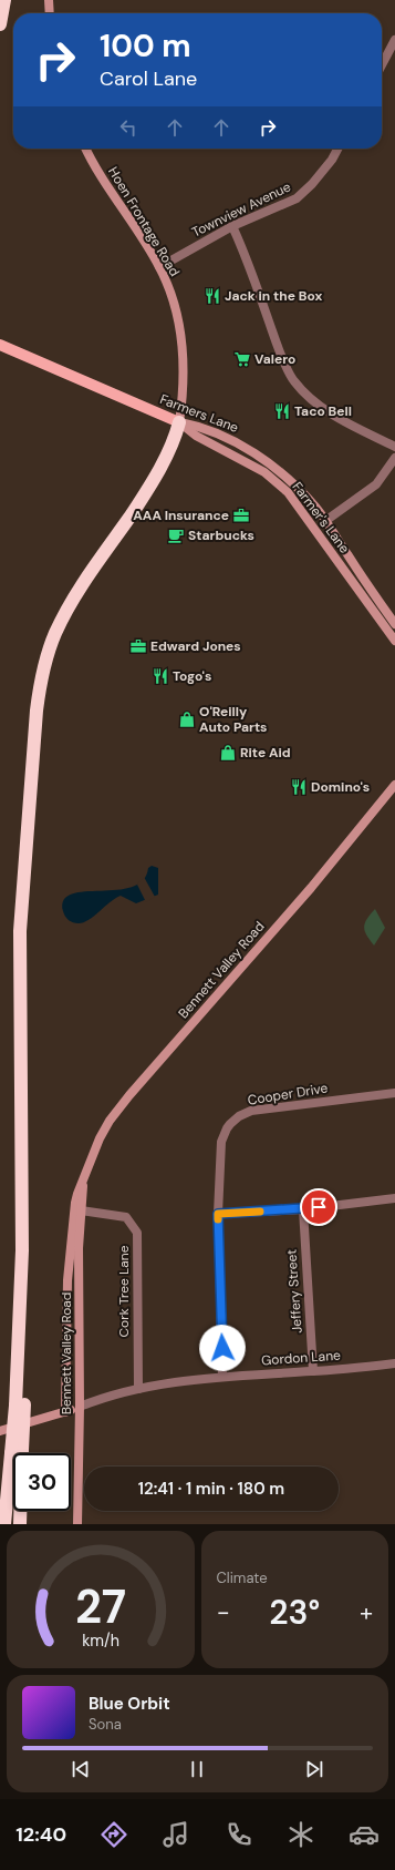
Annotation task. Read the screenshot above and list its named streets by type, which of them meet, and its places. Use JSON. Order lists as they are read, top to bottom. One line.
{"streets":{"main road":["Farmers Lane"],"street":["Townview Avenue","Hoen Frontage Road","Farmer's Lane","Bennett Valley Road","Cooper Drive","Cork Tree Lane","Jeffery Street","Gordon Lane"]},"crossings":[["Townview Avenue","Hoen Frontage Road"],["Hoen Frontage Road","Farmers Lane"],["Hoen Frontage Road","Farmer's Lane"],["Farmers Lane","Farmer's Lane"],["Bennett Valley Road","Cork Tree Lane"],["Bennett Valley Road","Gordon Lane"],["Cooper Drive","Gordon Lane"],["Cork Tree Lane","Gordon Lane"],["Jeffery Street","Gordon Lane"]],"places":{"restaurant":["Jack in the Box","Taco Bell","Togo's","Domino's"],"supermarket":["Valero"],"office":["AAA Insurance","Edward Jones"],"cafe":["Starbucks"],"shop":["O'Reilly Auto Parts","Rite Aid"]},"page":{"turn":["100 m","Carol Lane"],"limit":"30","trip":"12:41 · 1 min · 180 m","tile":"Climate","heat":["−","23°","+"],"song":["Blue Orbit","Sona"],"tabs":"12:40","gauge":["27","km/h"]}}
